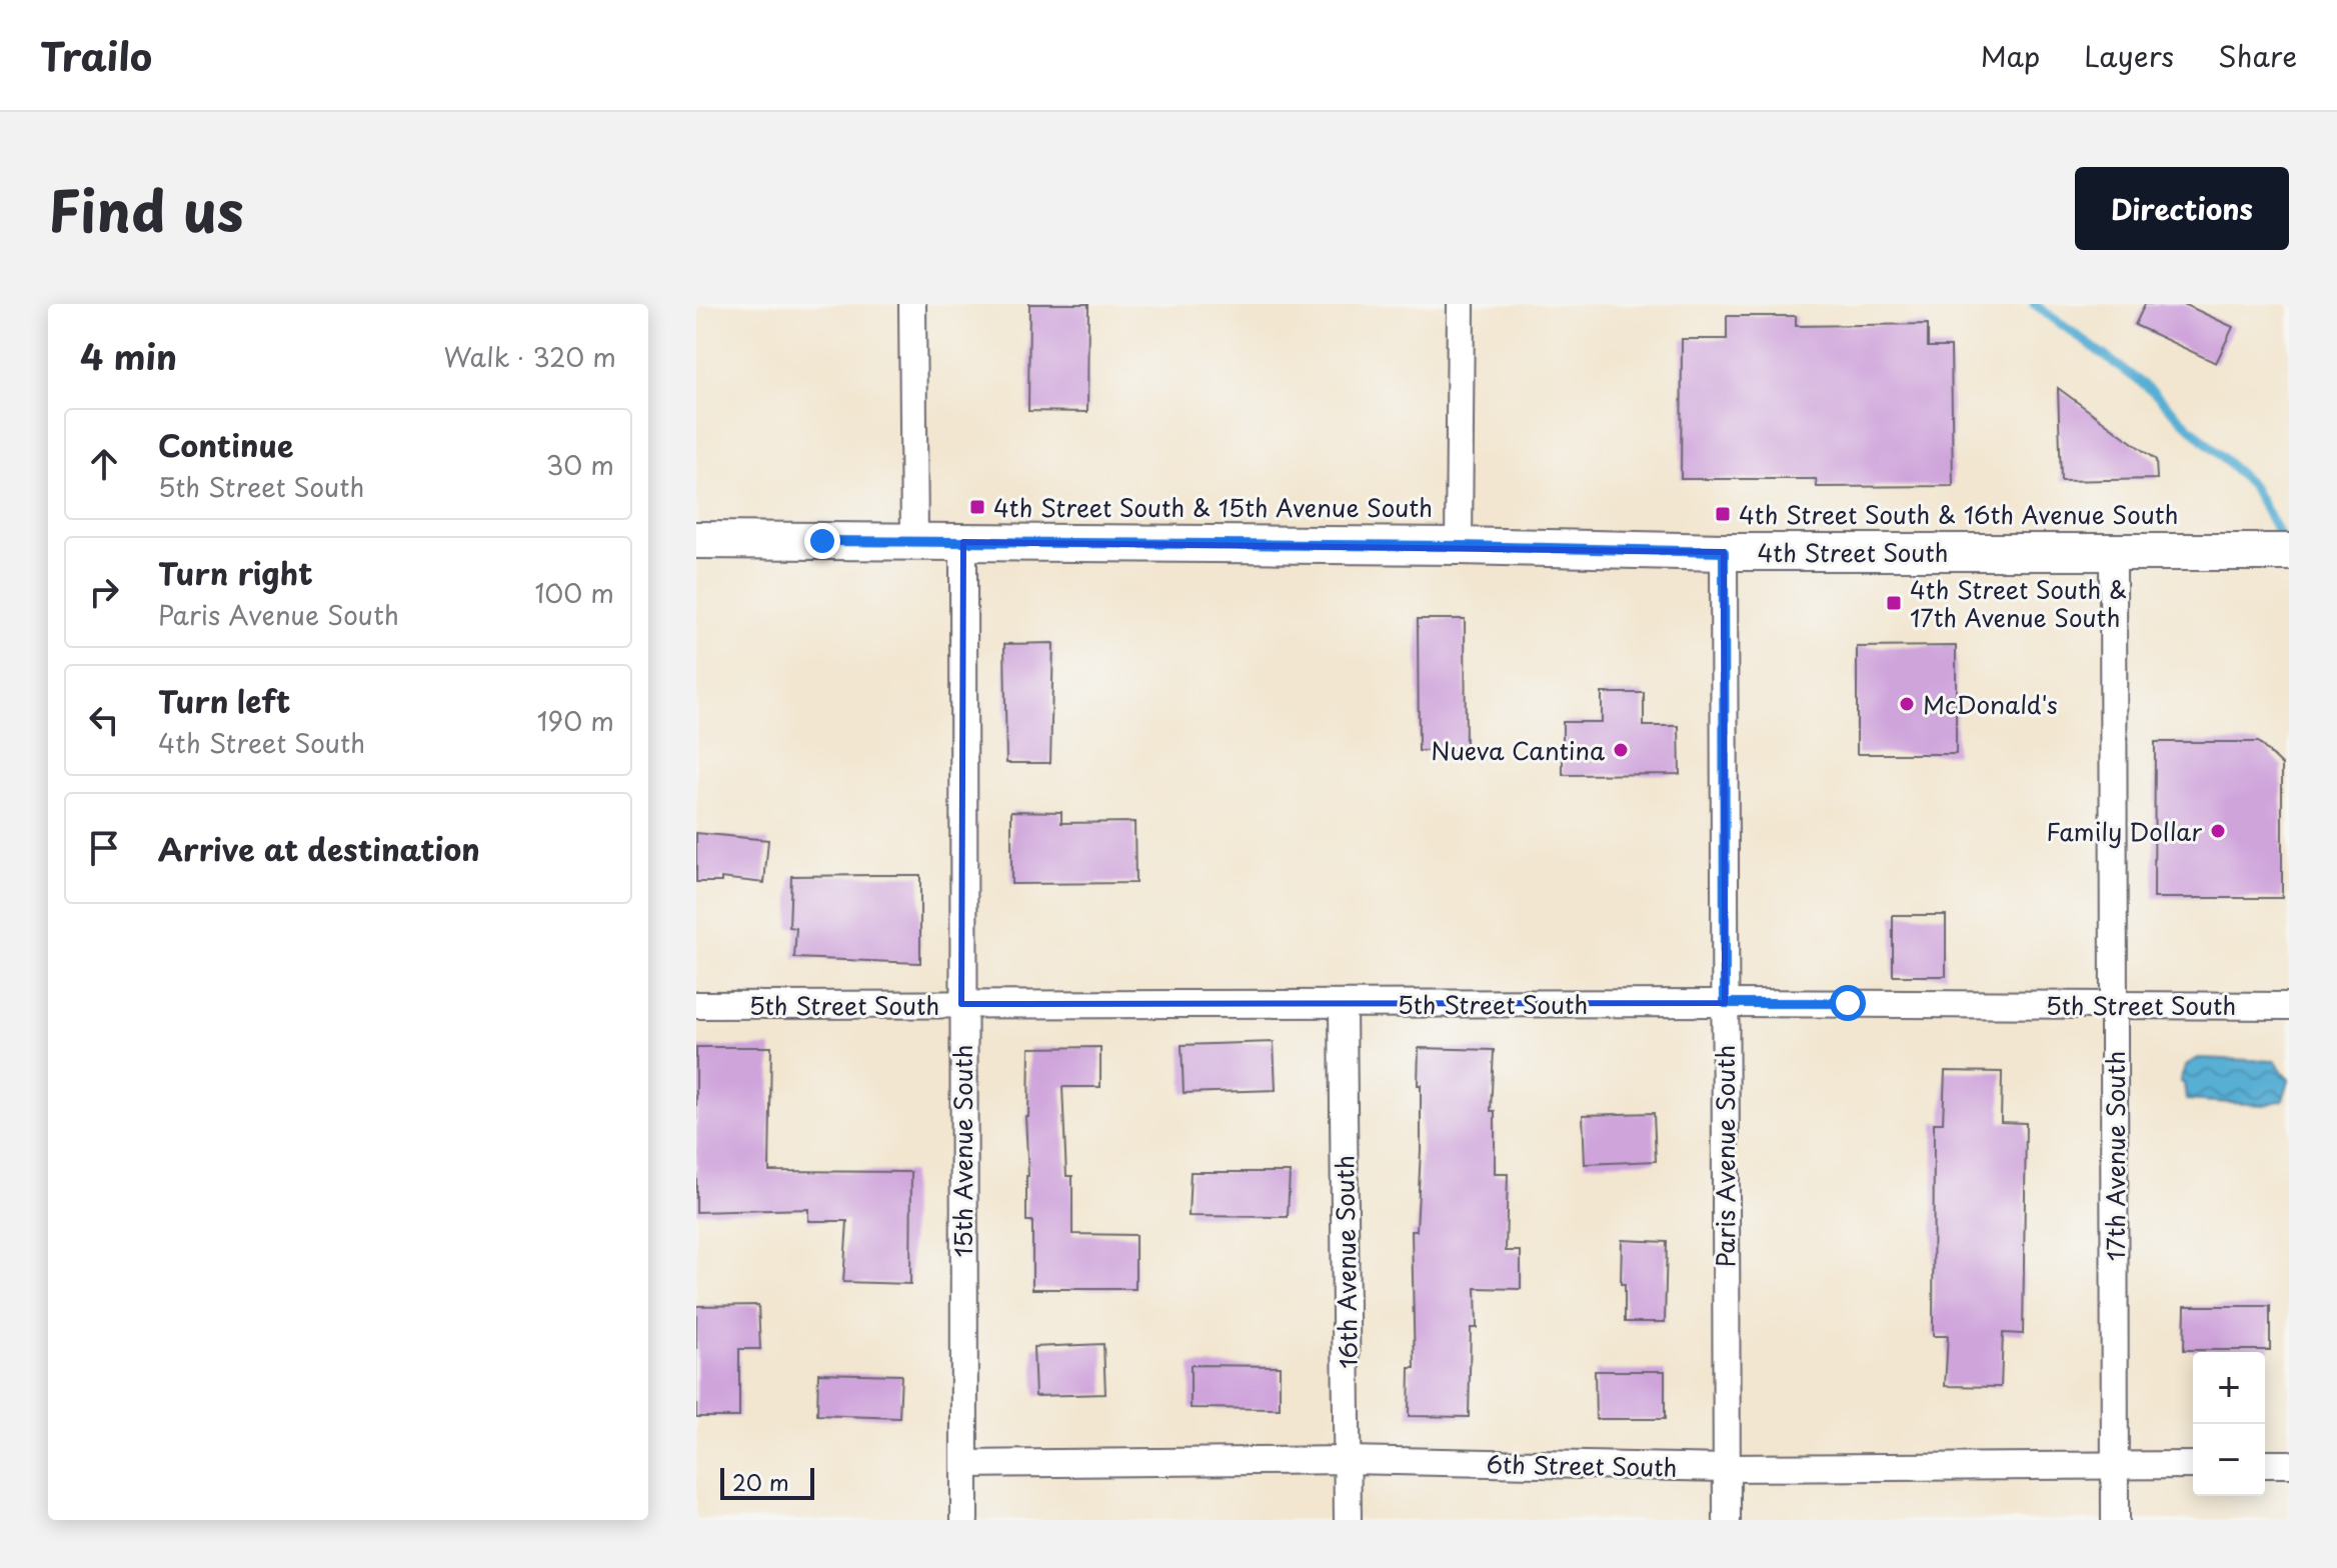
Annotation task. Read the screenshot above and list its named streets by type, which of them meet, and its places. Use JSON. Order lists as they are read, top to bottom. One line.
{"streets":{"main road":["4th Street South"],"street":["5th Street South","15th Avenue South","Paris Avenue South","17th Avenue South","16th Avenue South","6th Street South"]},"crossings":[["4th Street South","15th Avenue South"],["4th Street South","Paris Avenue South"],["4th Street South","17th Avenue South"],["5th Street South","15th Avenue South"],["5th Street South","Paris Avenue South"],["5th Street South","17th Avenue South"],["5th Street South","16th Avenue South"],["15th Avenue South","6th Street South"],["Paris Avenue South","6th Street South"],["17th Avenue South","6th Street South"],["16th Avenue South","6th Street South"]],"places":{"transit":["4th Street South & 15th Avenue South","4th Street South & 16th Avenue South","4th Street South & 17th Avenue South"],"other":["McDonald's","Nueva Cantina","Family Dollar"]},"scale_bar":"20 m","page":{"header":"Trailo","nav":["Map","Layers","Share"],"title":"Find us","buttons":"Directions","heading":["4 min","Walk · 320 m"],"list":[["Continue","5th Street South","30 m"],["Turn right","Paris Avenue South","100 m"],["Turn left","4th Street South","190 m"],"Arrive at destination"],"map_buttons":["+","−"],"scale":"20 m"}}
